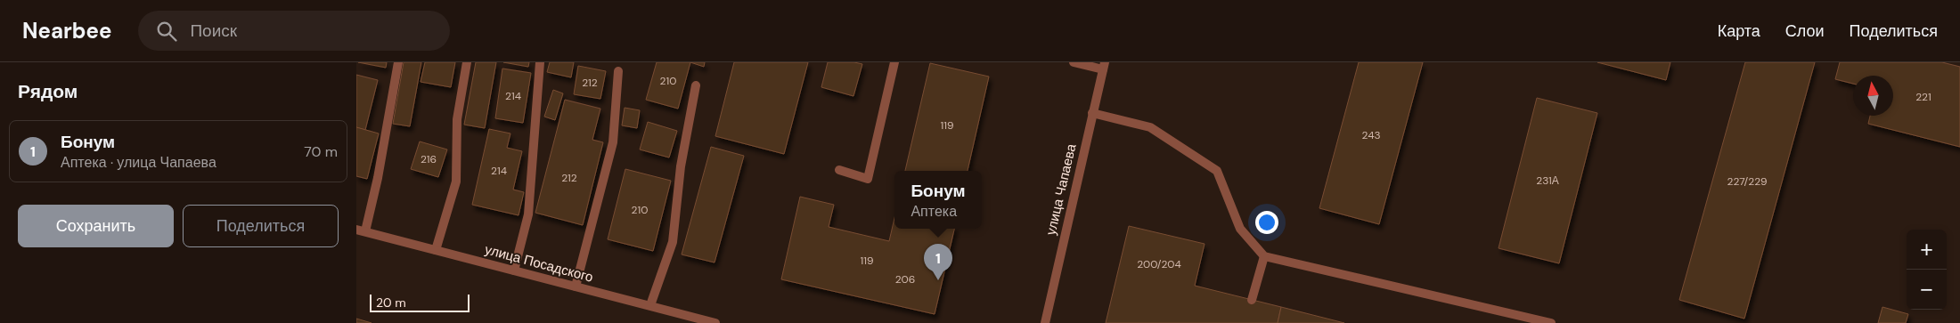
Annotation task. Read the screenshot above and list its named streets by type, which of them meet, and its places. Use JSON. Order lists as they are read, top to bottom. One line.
{"streets":{"street":["улица Чапаева","улица Посадского"]},"house_numbers":["210","212","214","221","119","243","216","214","212","231А","227/229","210","119","200/204","206"],"scale_bar":"20 m","north":"top","page":{"header":"Nearbee","search":"Поиск","nav":["Карта","Слои","Поделиться"],"heading":"Рядом","list":[{"mark":"1","name":"Бонум","note":"Аптека · улица Чапаева","value":"70 m"}],"popup":["Бонум","Аптека"],"buttons":["Сохранить","Поделиться"],"map_buttons":["+","−"],"pins":"1","scale":"20 m"}}
